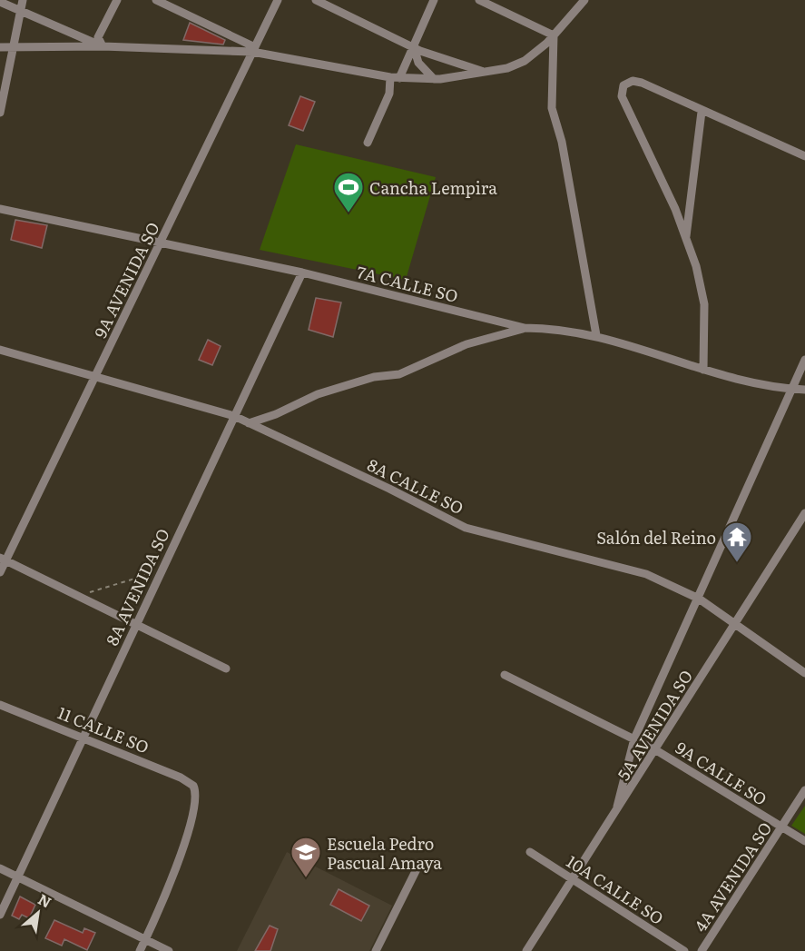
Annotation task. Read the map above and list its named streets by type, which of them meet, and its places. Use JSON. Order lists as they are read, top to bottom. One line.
{"streets":{"street":["9A AVENIDA SO","7A CALLE SO","8A CALLE SO","8A AVENIDA SO","5A AVENIDA SO","11 CALLE SO","9A CALLE SO","4A AVENIDA SO","10A CALLE SO"]},"crossings":[["9A AVENIDA SO","7A CALLE SO"],["9A AVENIDA SO","8A CALLE SO"],["7A CALLE SO","8A AVENIDA SO"],["8A CALLE SO","8A AVENIDA SO"],["8A CALLE SO","5A AVENIDA SO"],["8A AVENIDA SO","11 CALLE SO"],["5A AVENIDA SO","9A CALLE SO"],["5A AVENIDA SO","10A CALLE SO"],["9A CALLE SO","4A AVENIDA SO"]],"places":{"sports":["Cancha Lempira"],"temple":["Salón del Reino"],"school or university":["Escuela Pedro Pascual Amaya"]},"north":"top right"}
